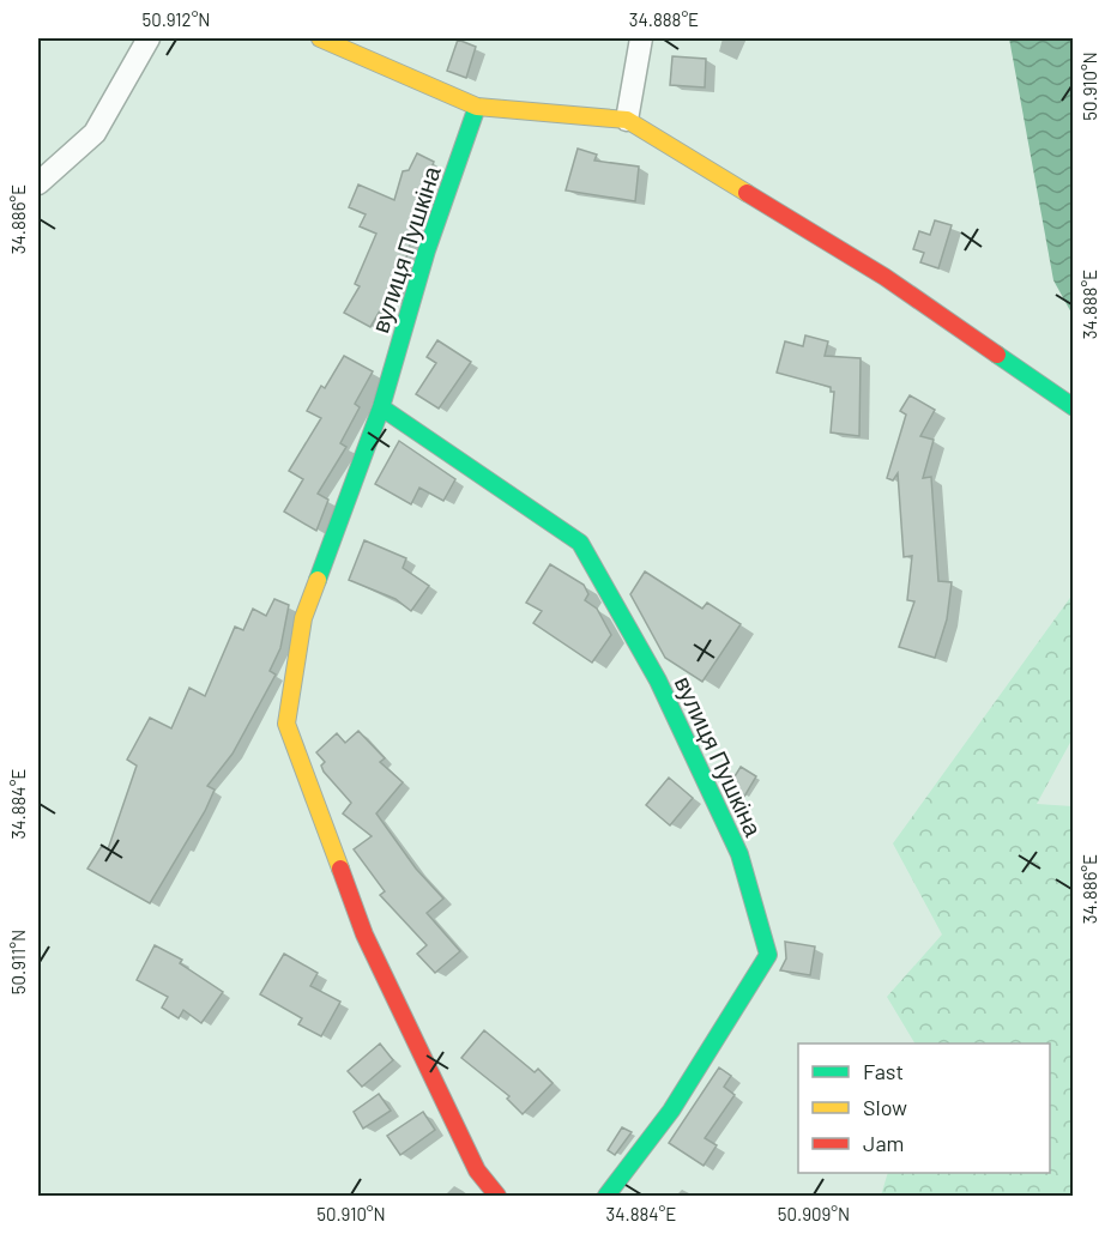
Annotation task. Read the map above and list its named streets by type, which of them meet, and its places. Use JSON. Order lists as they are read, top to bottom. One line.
{"streets":{"street":["вулиця Пушкіна"]},"legend":["Fast","Slow","Jam"],"coordinates":["50.912°N","34.888°E","50.910°N","34.886°E","34.884°E","50.911°N","50.909°N"]}
